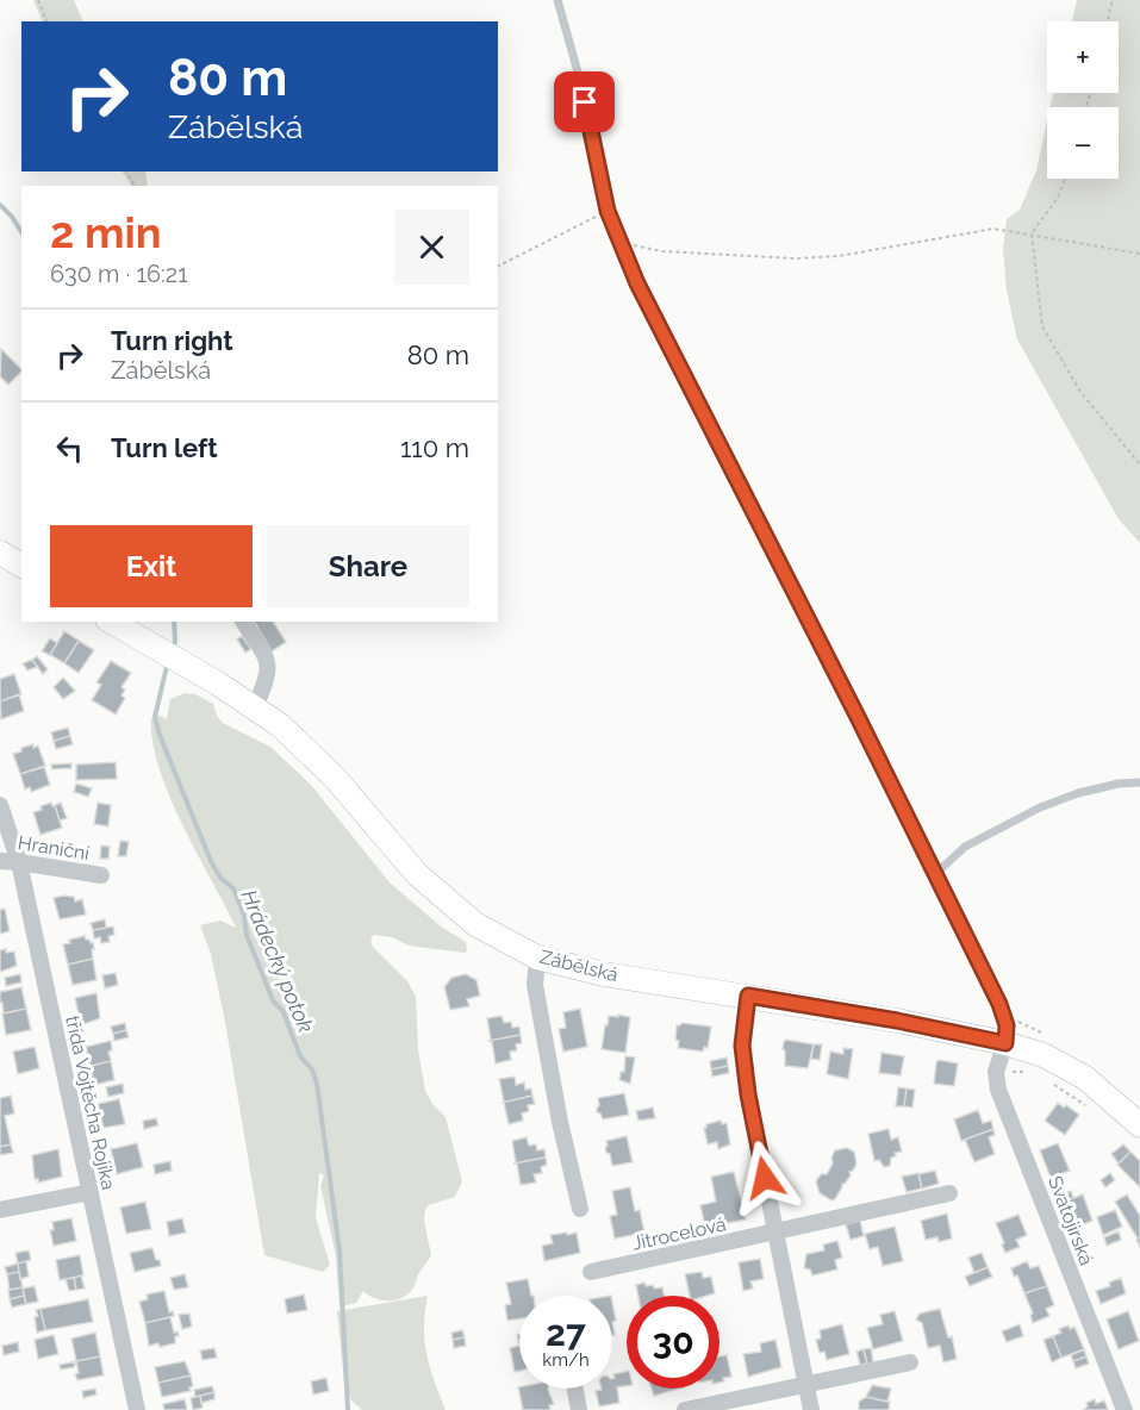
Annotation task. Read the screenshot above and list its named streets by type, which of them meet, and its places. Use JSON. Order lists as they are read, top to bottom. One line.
{"streets":{"main road":["Zábělská"],"street":["Hraniční","třída Vojtěcha Rojíka","Svatojirská","Jitrocelová"]},"crossings":[["Hraniční","třída Vojtěcha Rojíka"]],"water":["Hrádecký potok"],"page":{"map_buttons":["+","−"],"turn":["80 m","Zábělská"],"heading":["2 min","630 m · 16:21"],"list":[{"name":"Turn right","note":"Zábělská","value":"80 m"},{"name":"Turn left","value":"110 m"}],"buttons":["Exit","Share"],"speed":"27 km/h","limit":"30"}}
